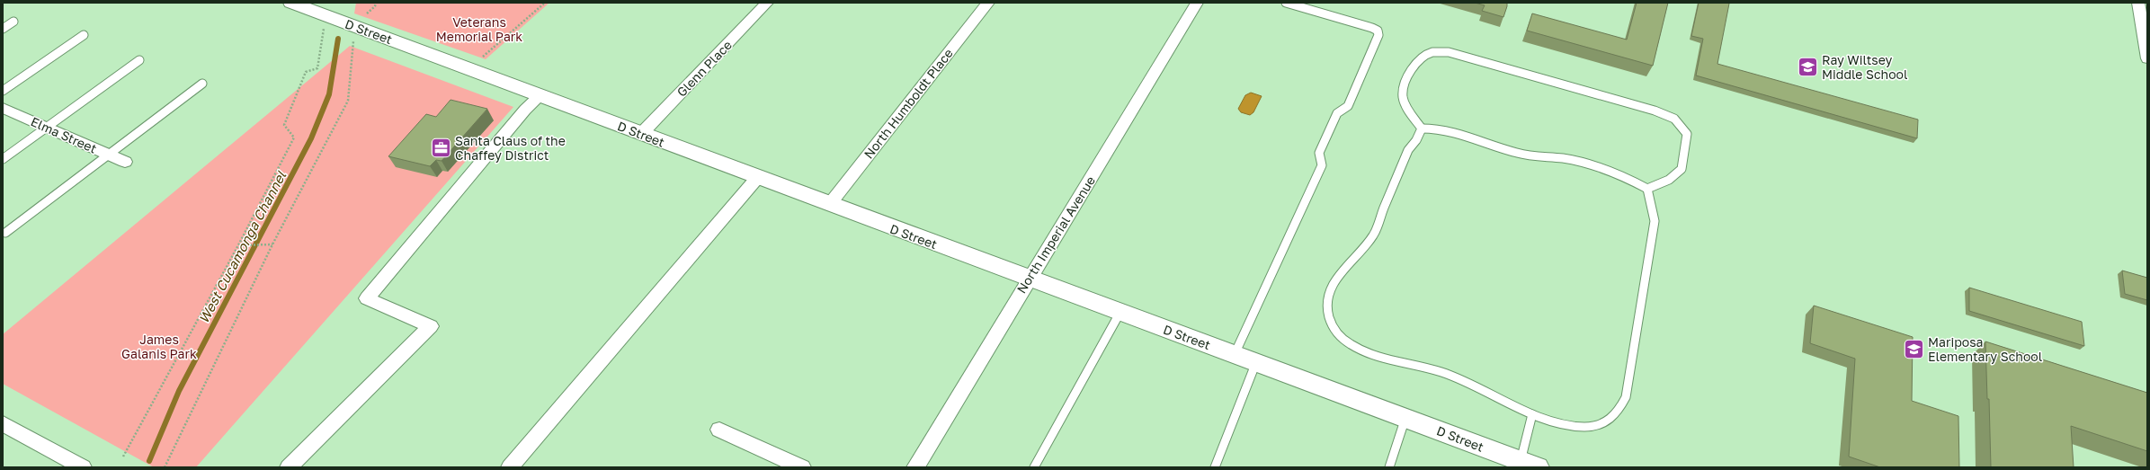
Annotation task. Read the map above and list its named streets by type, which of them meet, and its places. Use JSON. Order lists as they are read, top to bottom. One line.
{"streets":{"street":["D Street","Glenn Place","North Humboldt Place","Elma Street","North Imperial Avenue"]},"crossings":[["D Street","Glenn Place"],["D Street","North Humboldt Place"],["D Street","North Imperial Avenue"]],"water":["West Cucamonga Channel"],"parks":["Veterans Memorial Park","James Galanis Park"],"places":{"school or university":["Ray Wiltsey Middle School","Mariposa Elementary School"],"office":["Santa Claus of the Chaffey District"]}}
